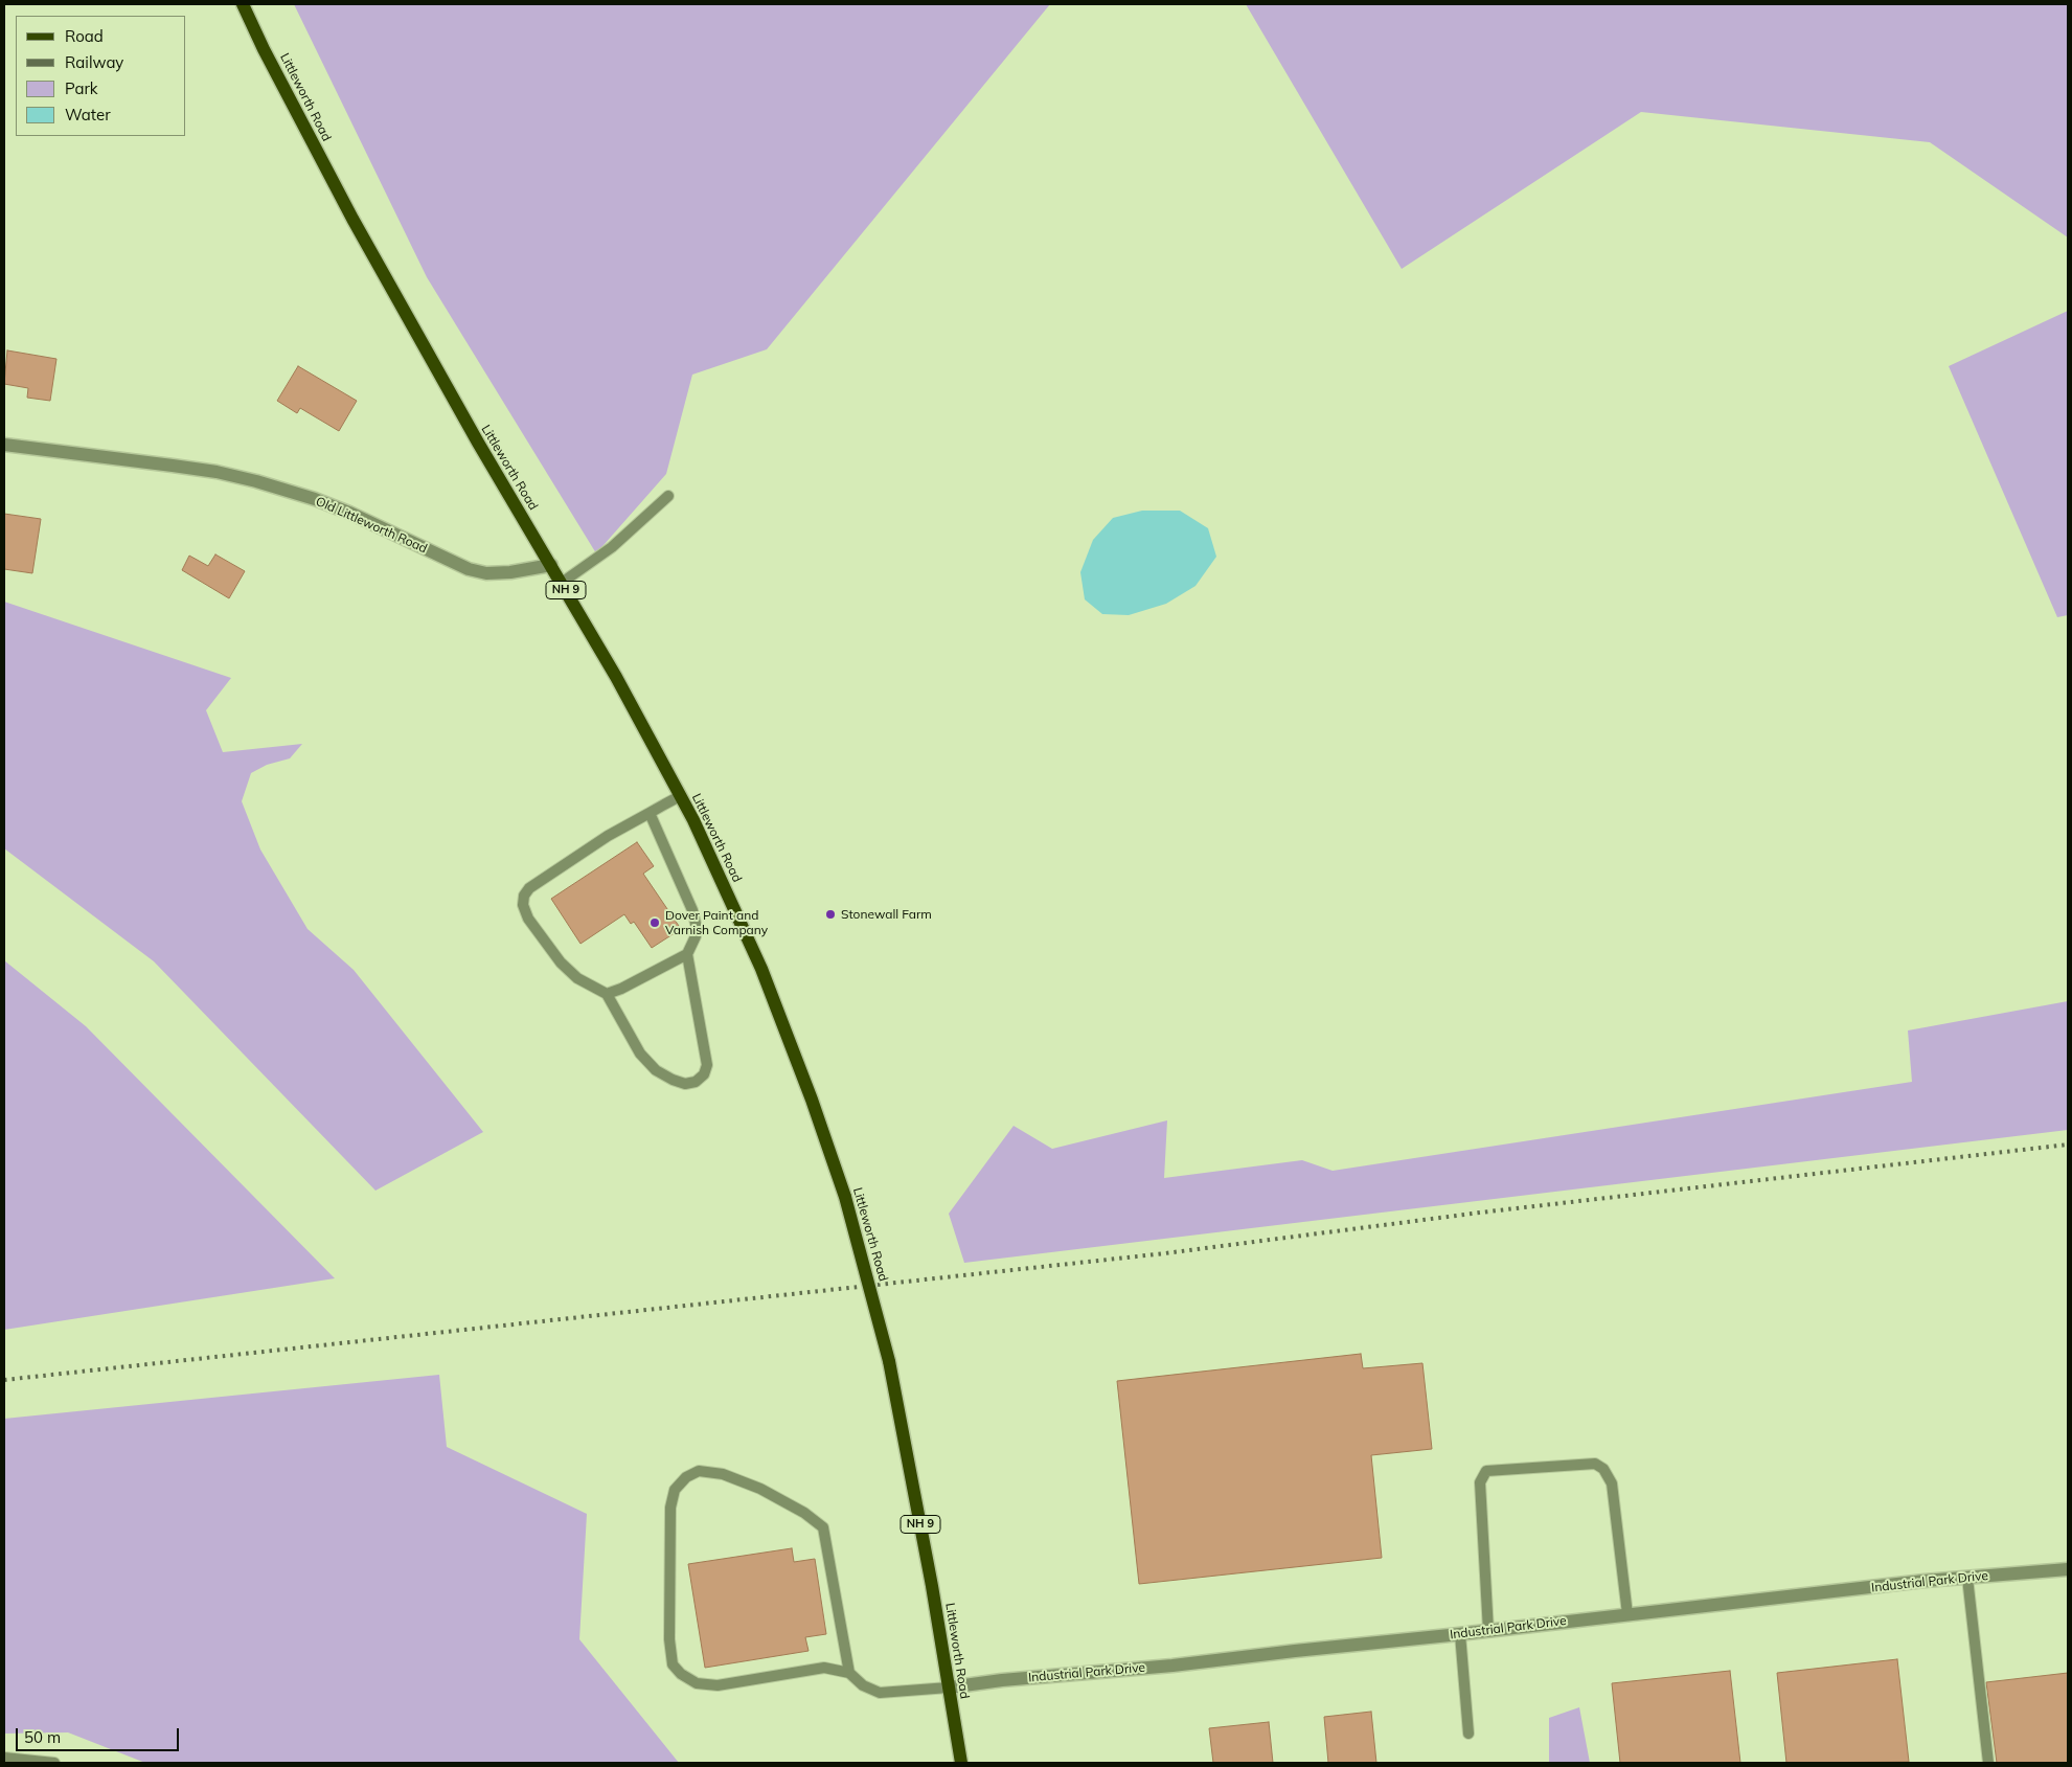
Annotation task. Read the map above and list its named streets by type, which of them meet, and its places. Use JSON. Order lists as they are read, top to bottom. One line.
{"streets":{"main road":["Littleworth Road","NH 9"],"street":["Old Littleworth Road","Industrial Park Drive"]},"crossings":[["Littleworth Road","Old Littleworth Road"],["Littleworth Road","Industrial Park Drive"]],"places":["Stonewall Farm","Dover Paint and Varnish Company"],"legend":["Road","Railway","Park","Water"],"scale_bar":"50 m"}
